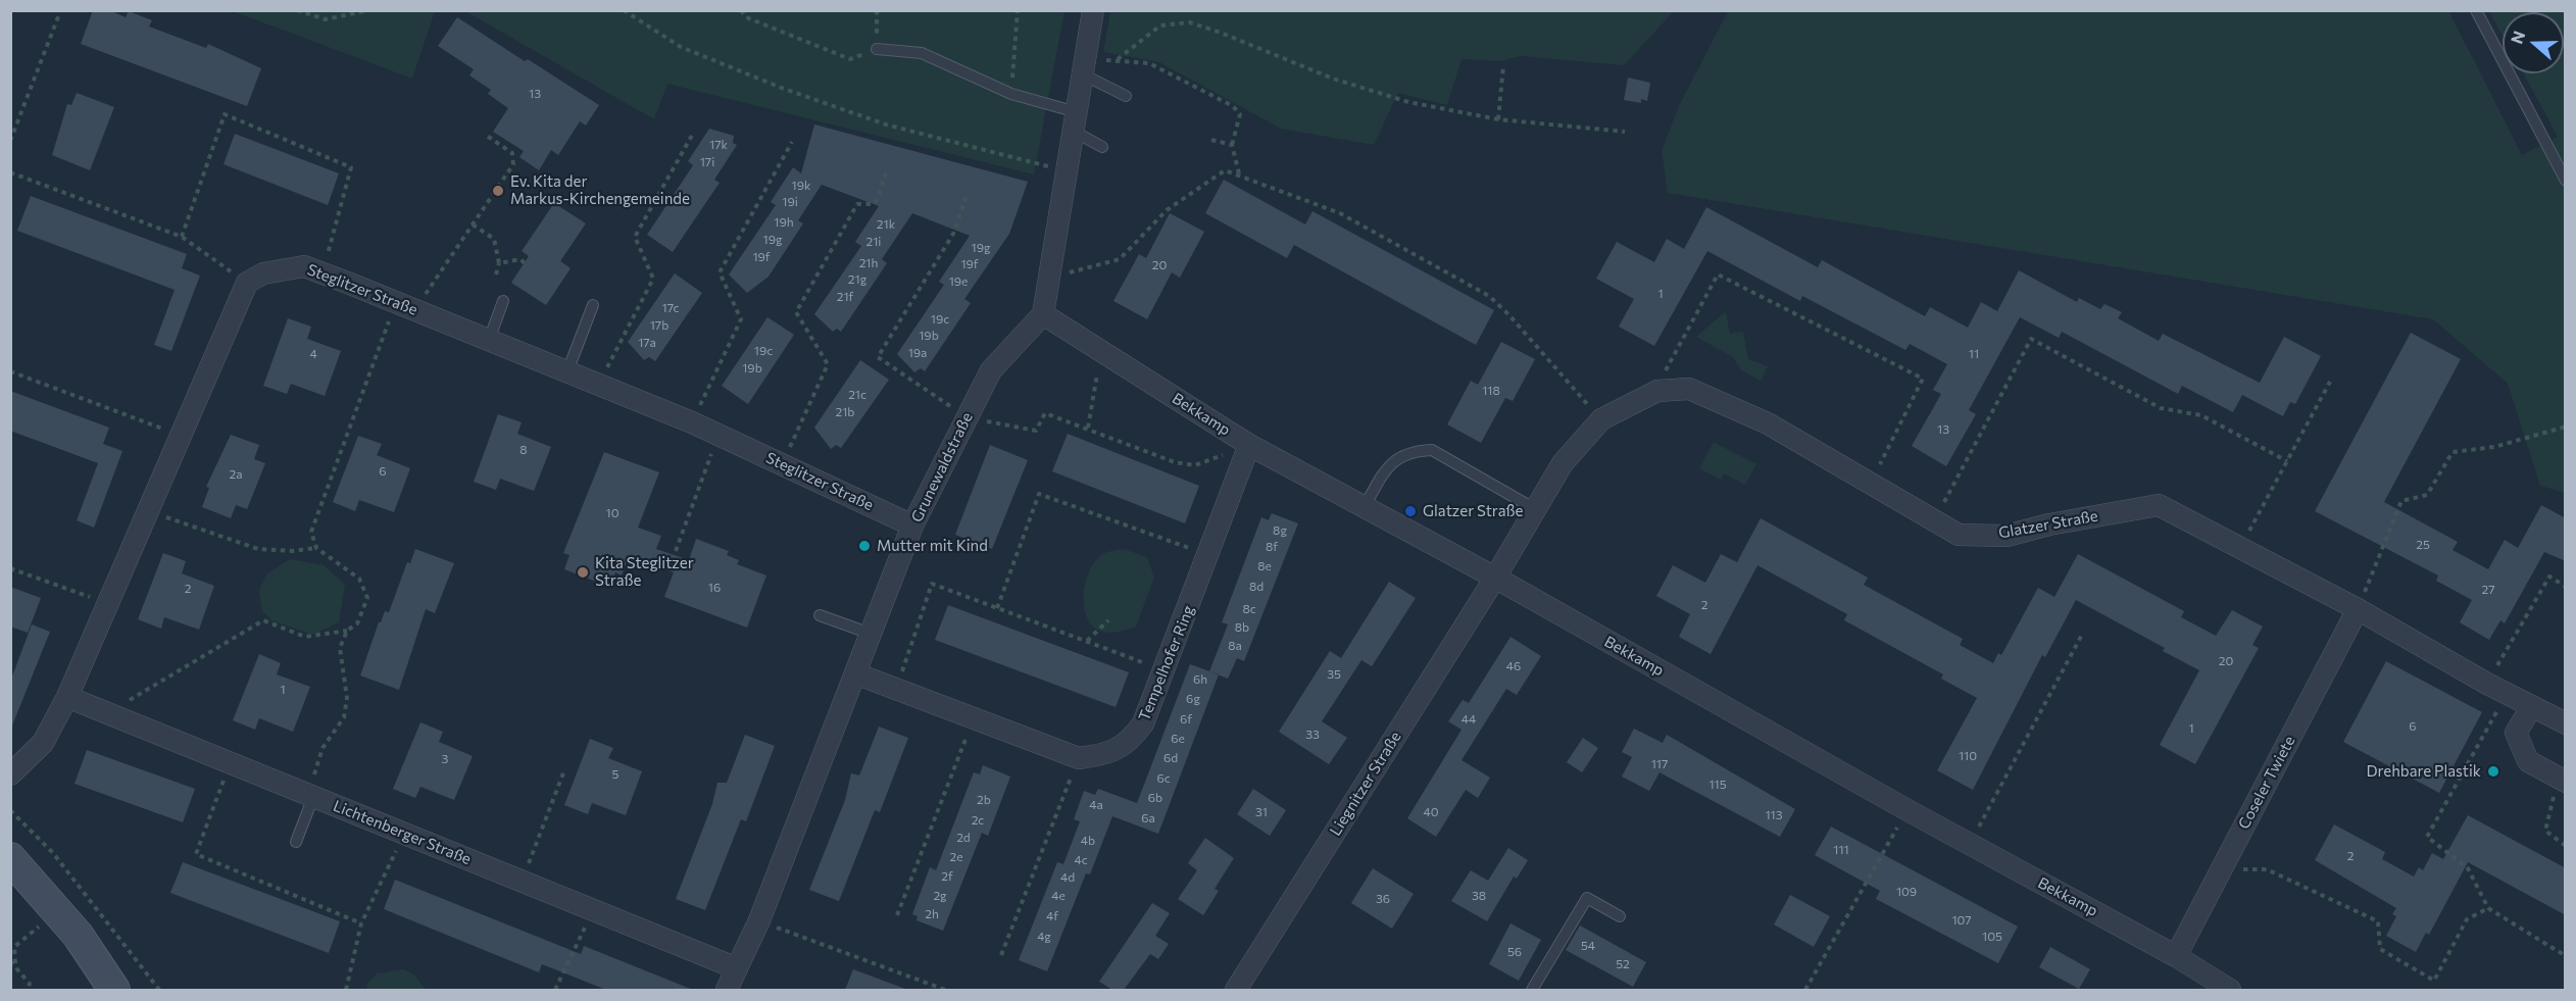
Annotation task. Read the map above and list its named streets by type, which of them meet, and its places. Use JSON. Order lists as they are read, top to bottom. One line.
{"streets":{"street":["Steglitzer Straße","Bekkamp","Grunewaldstraße","Glatzer Straße","Tempelhofer Ring","Coseler Twiete","Liegnitzer Straße","Lichtenberger Straße"]},"crossings":[["Steglitzer Straße","Grunewaldstraße"],["Bekkamp","Grunewaldstraße"],["Bekkamp","Glatzer Straße"],["Bekkamp","Tempelhofer Ring"],["Bekkamp","Coseler Twiete"],["Bekkamp","Liegnitzer Straße"],["Grunewaldstraße","Tempelhofer Ring"],["Grunewaldstraße","Lichtenberger Straße"],["Glatzer Straße","Coseler Twiete"],["Glatzer Straße","Liegnitzer Straße"]],"places":["Ev. Kita der Markus-Kirchengemeinde","Glatzer Straße","Mutter mit Kind","Kita Steglitzer Straße","Drehbare Plastik"],"house_numbers":["13","17k","17i","19k","19i","19h","21k","19g","21i","19g","19f","21h","19f","20","21g","19e","1","21f","17c","19c","17b","19b","17a","19c","19a","4","11","19b","118","21c","21b","13","8","6","2a","10","8g","25","8f","8e","8d","16","2","27","2","8c","8b","8a","20","46","35","6h","1","6g","6f","44","6","1","33","6e","110","6d","3","117","5","6c","115","6b","2b","4a","31","40","113","6a","2c","2d","4b","111","2","2e","4c","2f","4d","109","2g","4e","38","36","2h","4f","107","4g","105","54","56","52"],"north":"left"}
